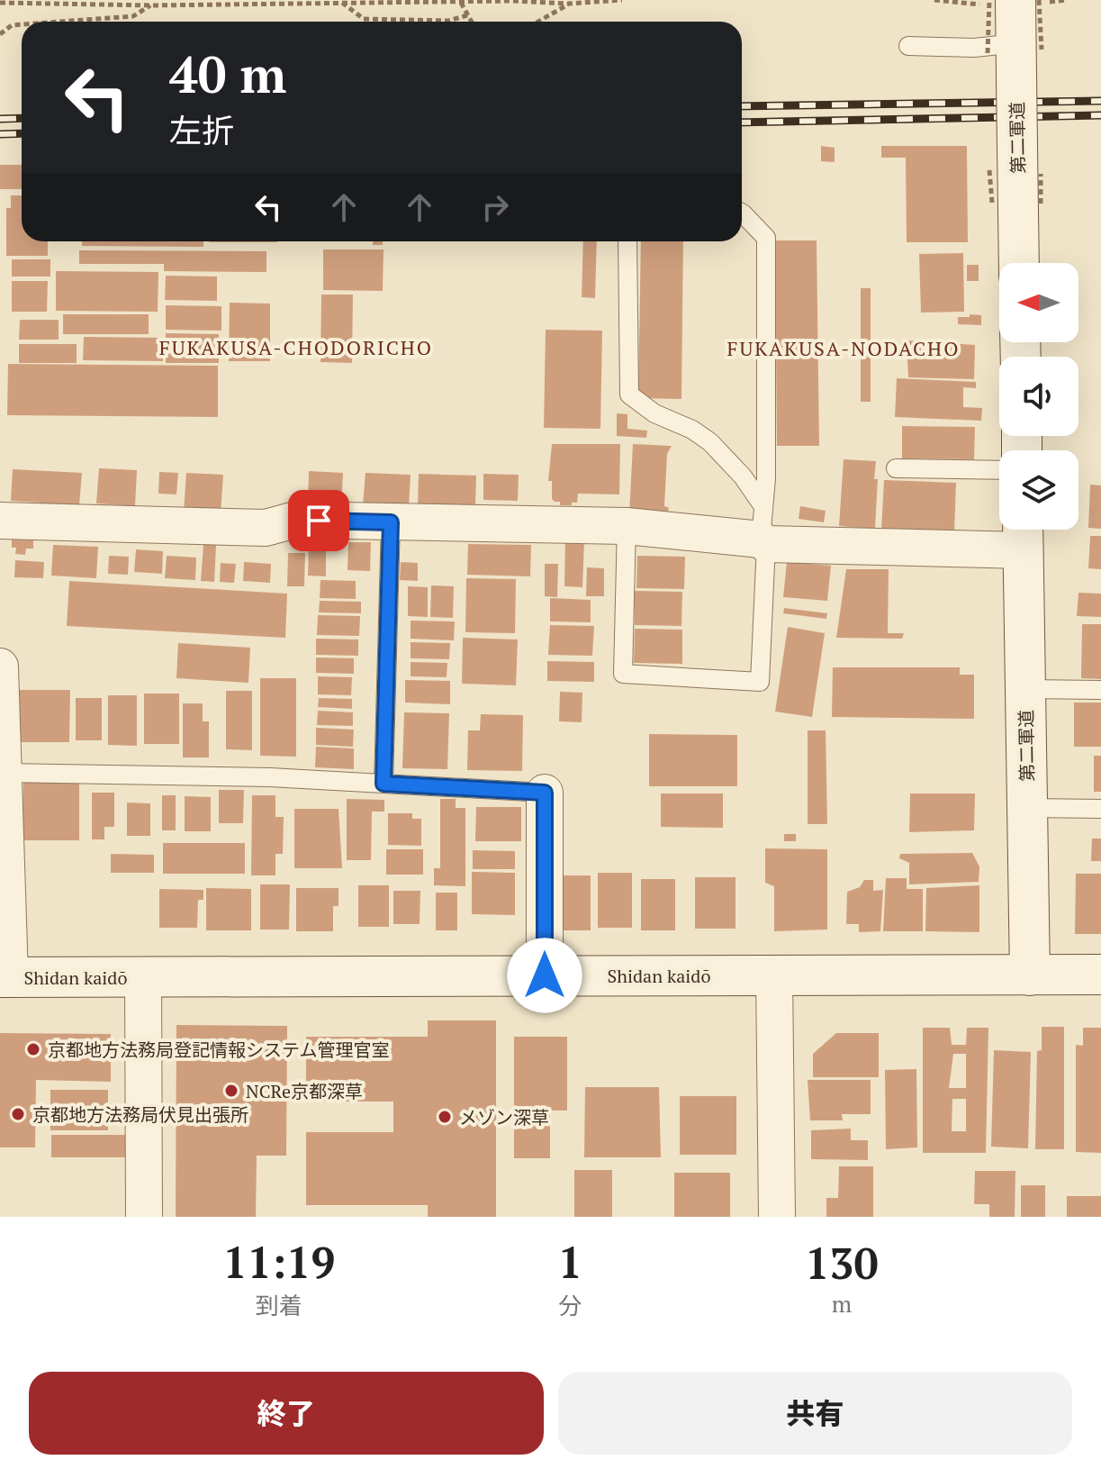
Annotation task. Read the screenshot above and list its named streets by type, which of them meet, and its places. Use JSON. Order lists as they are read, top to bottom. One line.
{"streets":{"street":["第二軍道","Shidan kaidō"]},"crossings":[["第二軍道","Shidan kaidō"]],"districts":["FUKAKUSA-CHODORICHO","FUKAKUSA-NODACHO"],"places":["京都地方法務局登記情報システム管理官室","NCRe京都深草","京都地方法務局伏見出張所","メゾン深草"],"north":"left","page":{"turn":["40 m","左折"],"eta":["11:19","到着","1","分","130","m"],"buttons":["終了","共有"]}}
